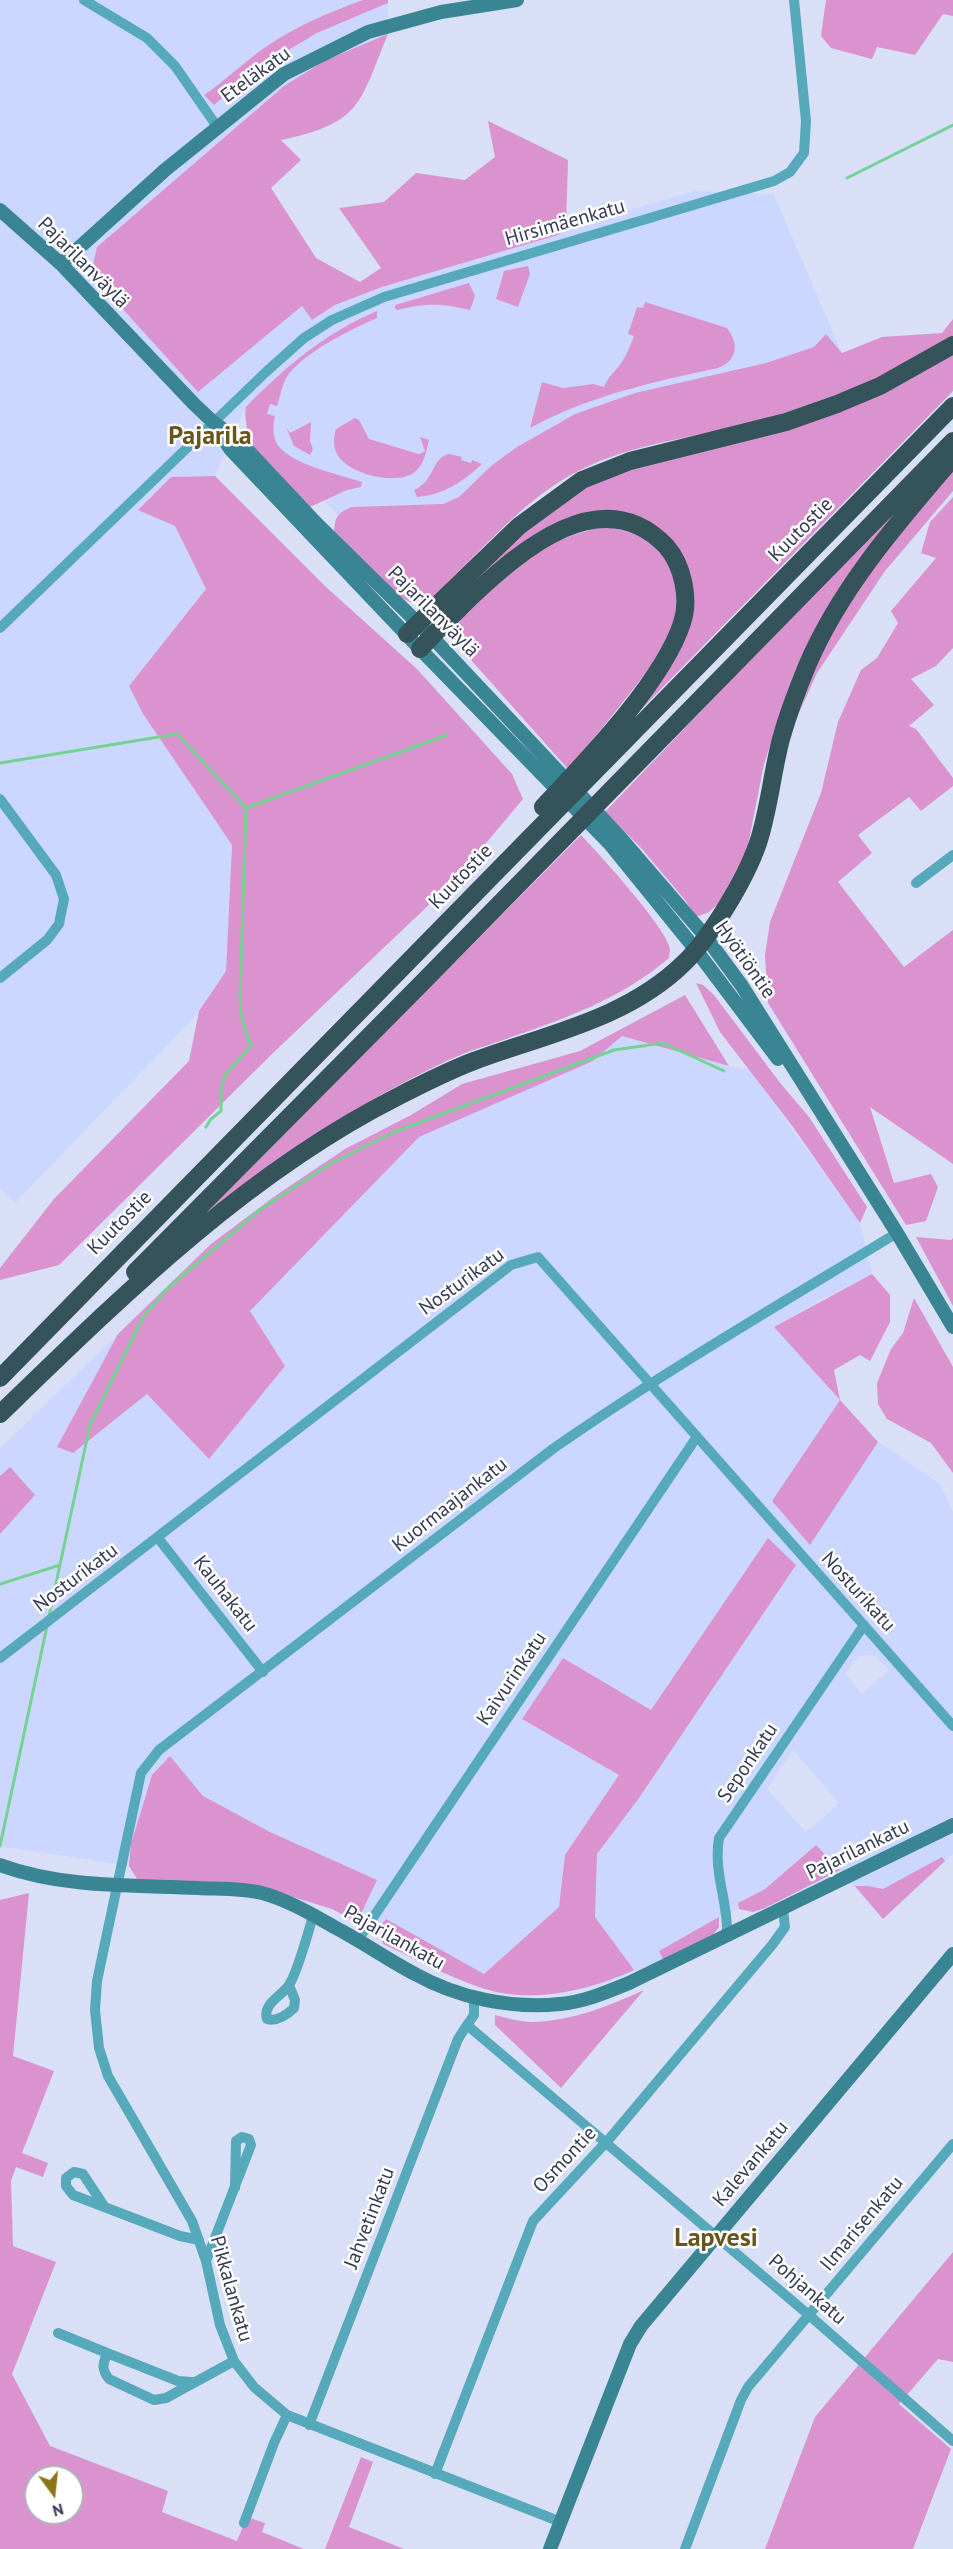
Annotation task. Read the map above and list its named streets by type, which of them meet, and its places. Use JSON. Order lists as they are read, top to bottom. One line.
{"streets":{"highway":["Kuutostie"],"main road":["Eteläkatu","Pajarilanväylä","Hyötiöntie","Pajarilankatu","Kalevankatu"],"street":["Hirsimäenkatu","Nosturikatu","Kuormaajankatu","Kauhakatu","Kaivurinkatu","Seponkatu","Osmontie","Jahvetinkatu","Ilmarisenkatu","Pikkalankatu","Pohjankatu"]},"crossings":[["Eteläkatu","Pajarilanväylä"],["Hirsimäenkatu","Pajarilanväylä"],["Pajarilanväylä","Hyötiöntie"],["Hyötiöntie","Kuormaajankatu"],["Nosturikatu","Kuormaajankatu"],["Nosturikatu","Kauhakatu"],["Nosturikatu","Kaivurinkatu"],["Nosturikatu","Seponkatu"],["Kuormaajankatu","Kauhakatu"],["Kuormaajankatu","Pajarilankatu"],["Kuormaajankatu","Pikkalankatu"],["Kaivurinkatu","Pajarilankatu"],["Seponkatu","Pajarilankatu"],["Pajarilankatu","Osmontie"],["Pajarilankatu","Pikkalankatu"],["Osmontie","Pikkalankatu"],["Osmontie","Pohjankatu"],["Kalevankatu","Pikkalankatu"],["Kalevankatu","Pohjankatu"],["Jahvetinkatu","Pikkalankatu"],["Jahvetinkatu","Pohjankatu"],["Ilmarisenkatu","Pohjankatu"]],"districts":["Pajarila","Lapvesi"],"north":"bottom"}
